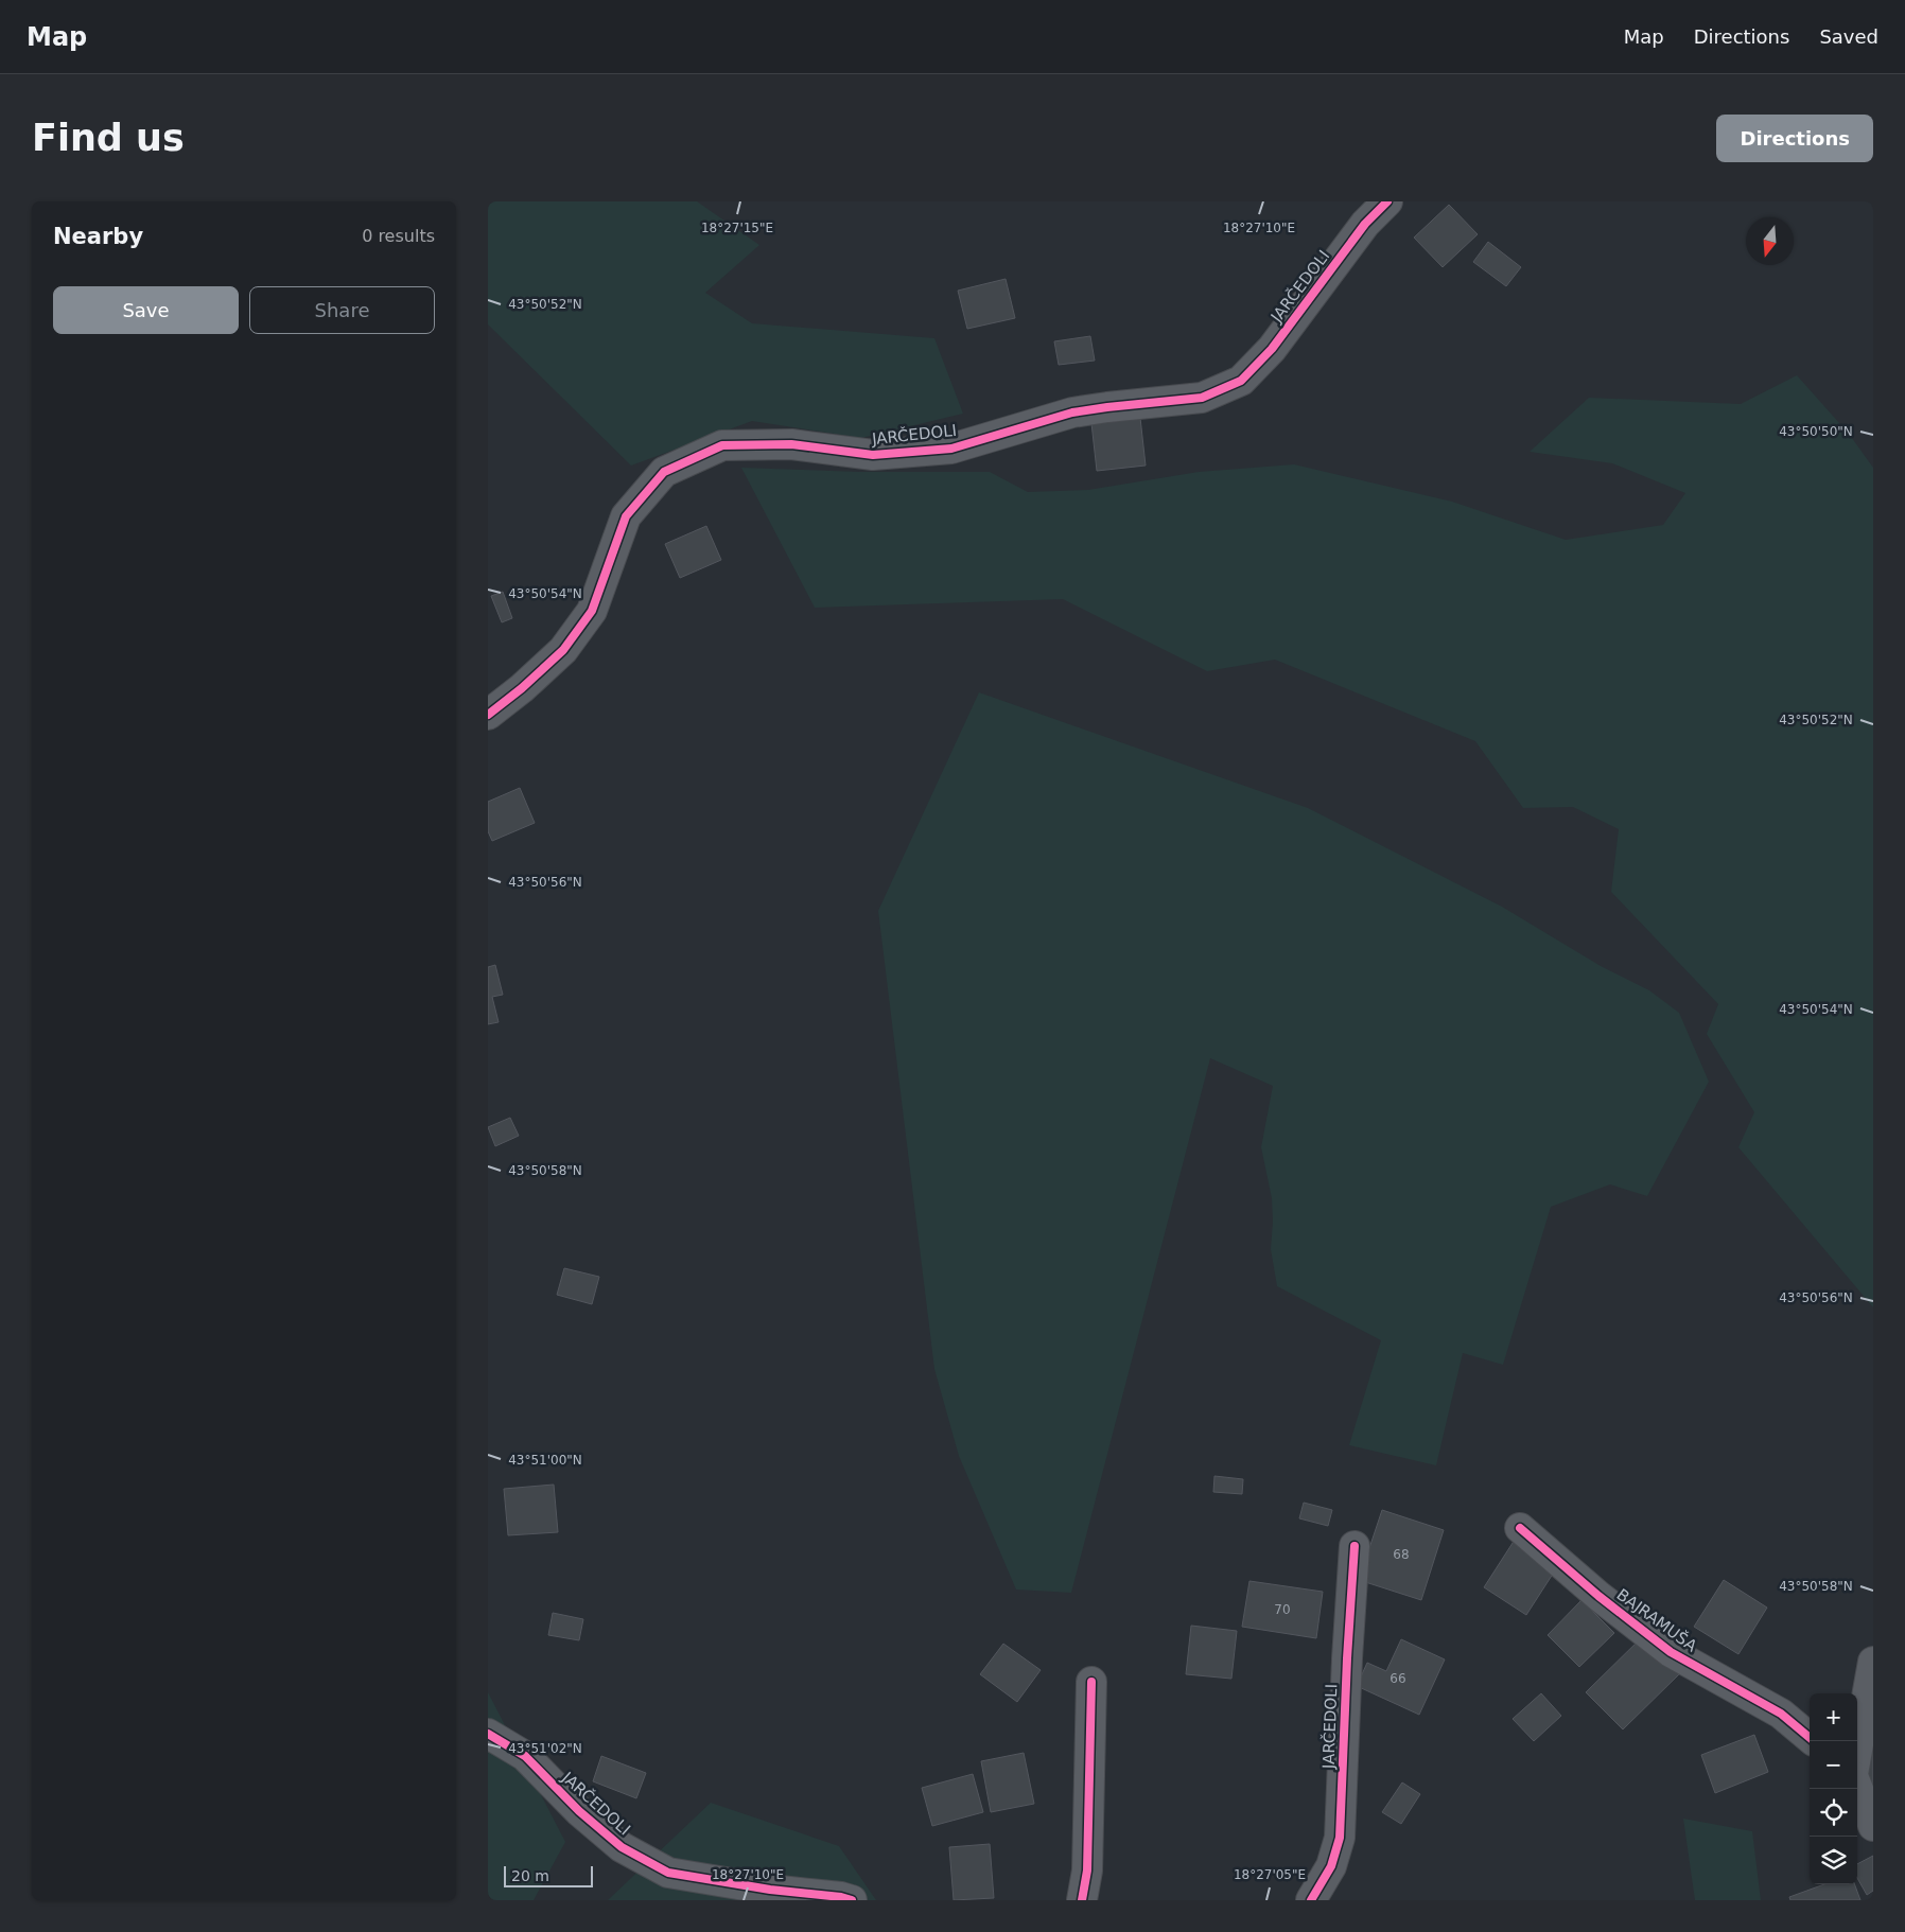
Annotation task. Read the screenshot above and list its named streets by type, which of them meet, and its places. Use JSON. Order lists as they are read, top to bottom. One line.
{"streets":{"street":["JARČEDOLI","BAJRAMUŠA"]},"house_numbers":["68","70","66"],"scale_bar":"20 m","north":"bottom","page":{"header":"Map","nav":["Map","Directions","Saved"],"buttons":["Directions",["Save","Share"]],"title":"Find us","heading":["Nearby","0 results"],"map_buttons":["+","−"],"scale":"20 m"},"coordinates":["18°27'15\"E","18°27'10\"E","43°50'52\"N","43°50'50\"N","43°50'54\"N","43°50'56\"N","43°50'58\"N","43°51'00\"N","43°51'02\"N","18°27'05\"E"]}
